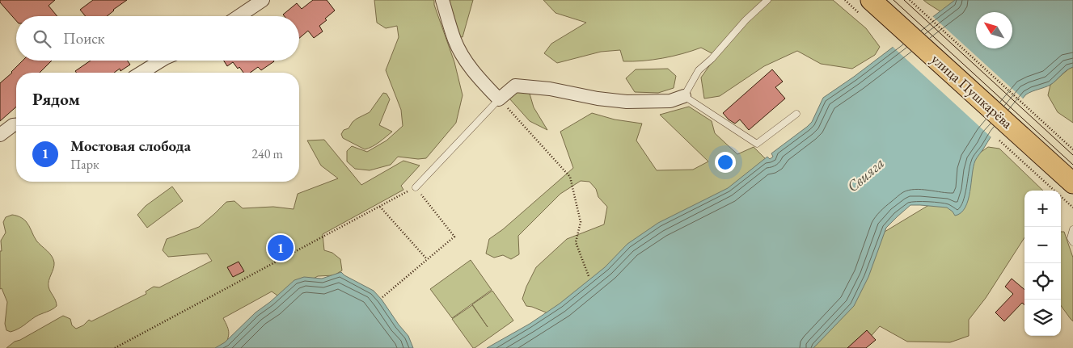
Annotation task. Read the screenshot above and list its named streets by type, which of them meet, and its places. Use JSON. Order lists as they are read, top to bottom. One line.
{"streets":{"main road":["улица Пушкарёва"]},"water":["Свияга"],"north":"top left","page":{"search":"Поиск","heading":"Рядом","list":[{"mark":"1","name":"Мостовая слобода","note":"Парк","value":"240 m"}],"map_buttons":["+","−"],"pins":"1"}}
